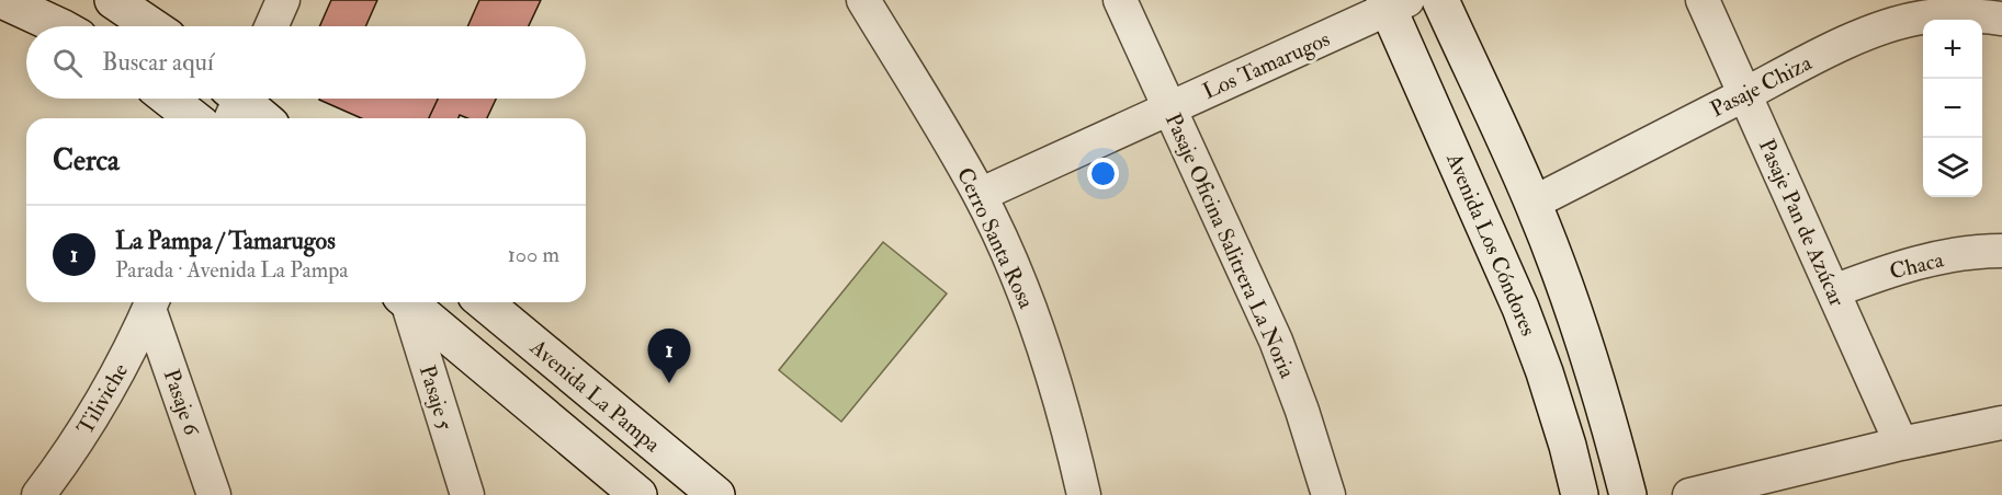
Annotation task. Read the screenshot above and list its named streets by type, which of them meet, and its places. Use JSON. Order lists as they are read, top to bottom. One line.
{"streets":{"street":["Los Tamarugos","Pasaje Chiza","Pasaje Pan de Azúcar","Cerro Santa Rosa","Avenida Los Cóndores","Pasaje Oficina Salitrera La Noria","Chaca","Avenida La Pampa","Pasaje 5","Tiliviche","Pasaje 6"]},"crossings":[["Los Tamarugos","Cerro Santa Rosa"],["Los Tamarugos","Avenida Los Cóndores"],["Los Tamarugos","Pasaje Oficina Salitrera La Noria"],["Pasaje Chiza","Pasaje Pan de Azúcar"],["Pasaje Pan de Azúcar","Chaca"],["Tiliviche","Pasaje 6"]],"page":{"map_buttons":["+","−"],"search":"Buscar aquí","heading":"Cerca","list":[{"mark":"1","name":"La Pampa / Tamarugos","note":"Parada · Avenida La Pampa","value":"100 m"}],"pins":"1"}}
